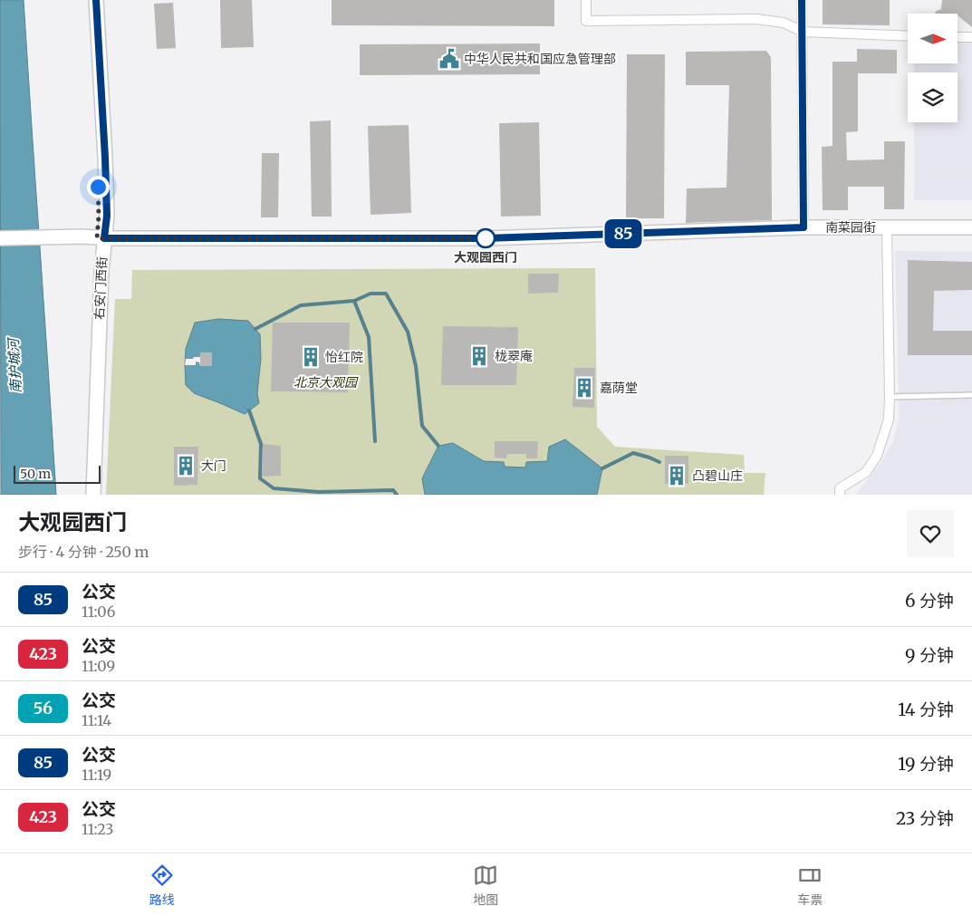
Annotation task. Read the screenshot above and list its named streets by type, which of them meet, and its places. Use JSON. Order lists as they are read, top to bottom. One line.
{"streets":{"street":["南菜园街","右安门西街"]},"crossings":[["南菜园街","右安门西街"]],"water":["南护城河"],"parks":["北京大观园"],"places":{"public building":["中华人民共和国应急管理部"],"other":["大观园西门"],"building":["栊翠庵","怡红院","嘉荫堂","大门","凸碧山庄"]},"lines":["bus line 85"],"scale_bar":"50 m","north":"right","page":{"on_map":"85","scale":"50 m","heading":["大观园西门","步行 · 4 分钟 · 250 m"],"list":[{"mark":"85","name":"公交","note":"11:06","value":"6 分钟"},{"mark":"423","name":"公交","note":"11:09","value":"9 分钟"},{"mark":"56","name":"公交","note":"11:14","value":"14 分钟"},{"mark":"85","name":"公交","note":"11:19","value":"19 分钟"},{"mark":"423","name":"公交","note":"11:23","value":"23 分钟"}],"tabs":["路线","地图","车票"]}}
